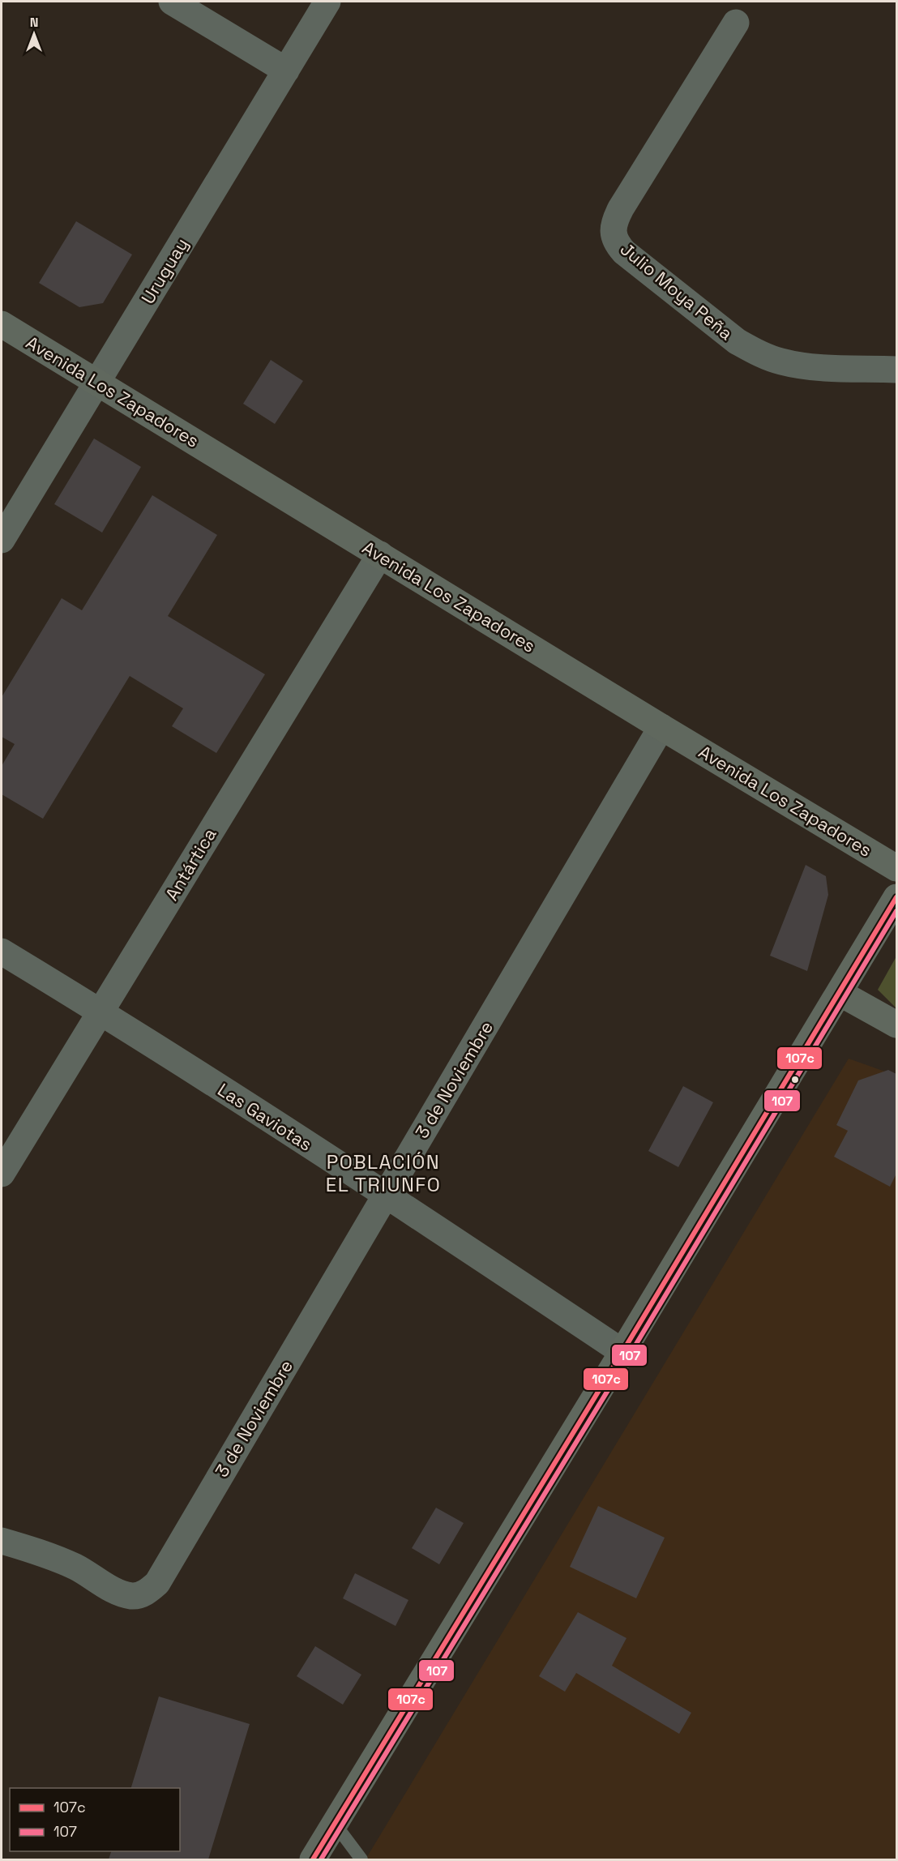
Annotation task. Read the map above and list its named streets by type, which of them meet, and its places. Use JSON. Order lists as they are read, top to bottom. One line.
{"streets":{"main road":["Avenida Los Zapadores"],"street":["Uruguay","Julio Moya Peña","Antártica","3 de Noviembre","Las Gaviotas"]},"crossings":[["Uruguay","Avenida Los Zapadores"],["Avenida Los Zapadores","Antártica"],["Avenida Los Zapadores","3 de Noviembre"],["Antártica","Las Gaviotas"],["3 de Noviembre","Las Gaviotas"]],"districts":["POBLACIÓN EL TRIUNFO"],"lines":["transit line 107c","transit line 107"],"legend":["107c","107"],"north":"top"}
